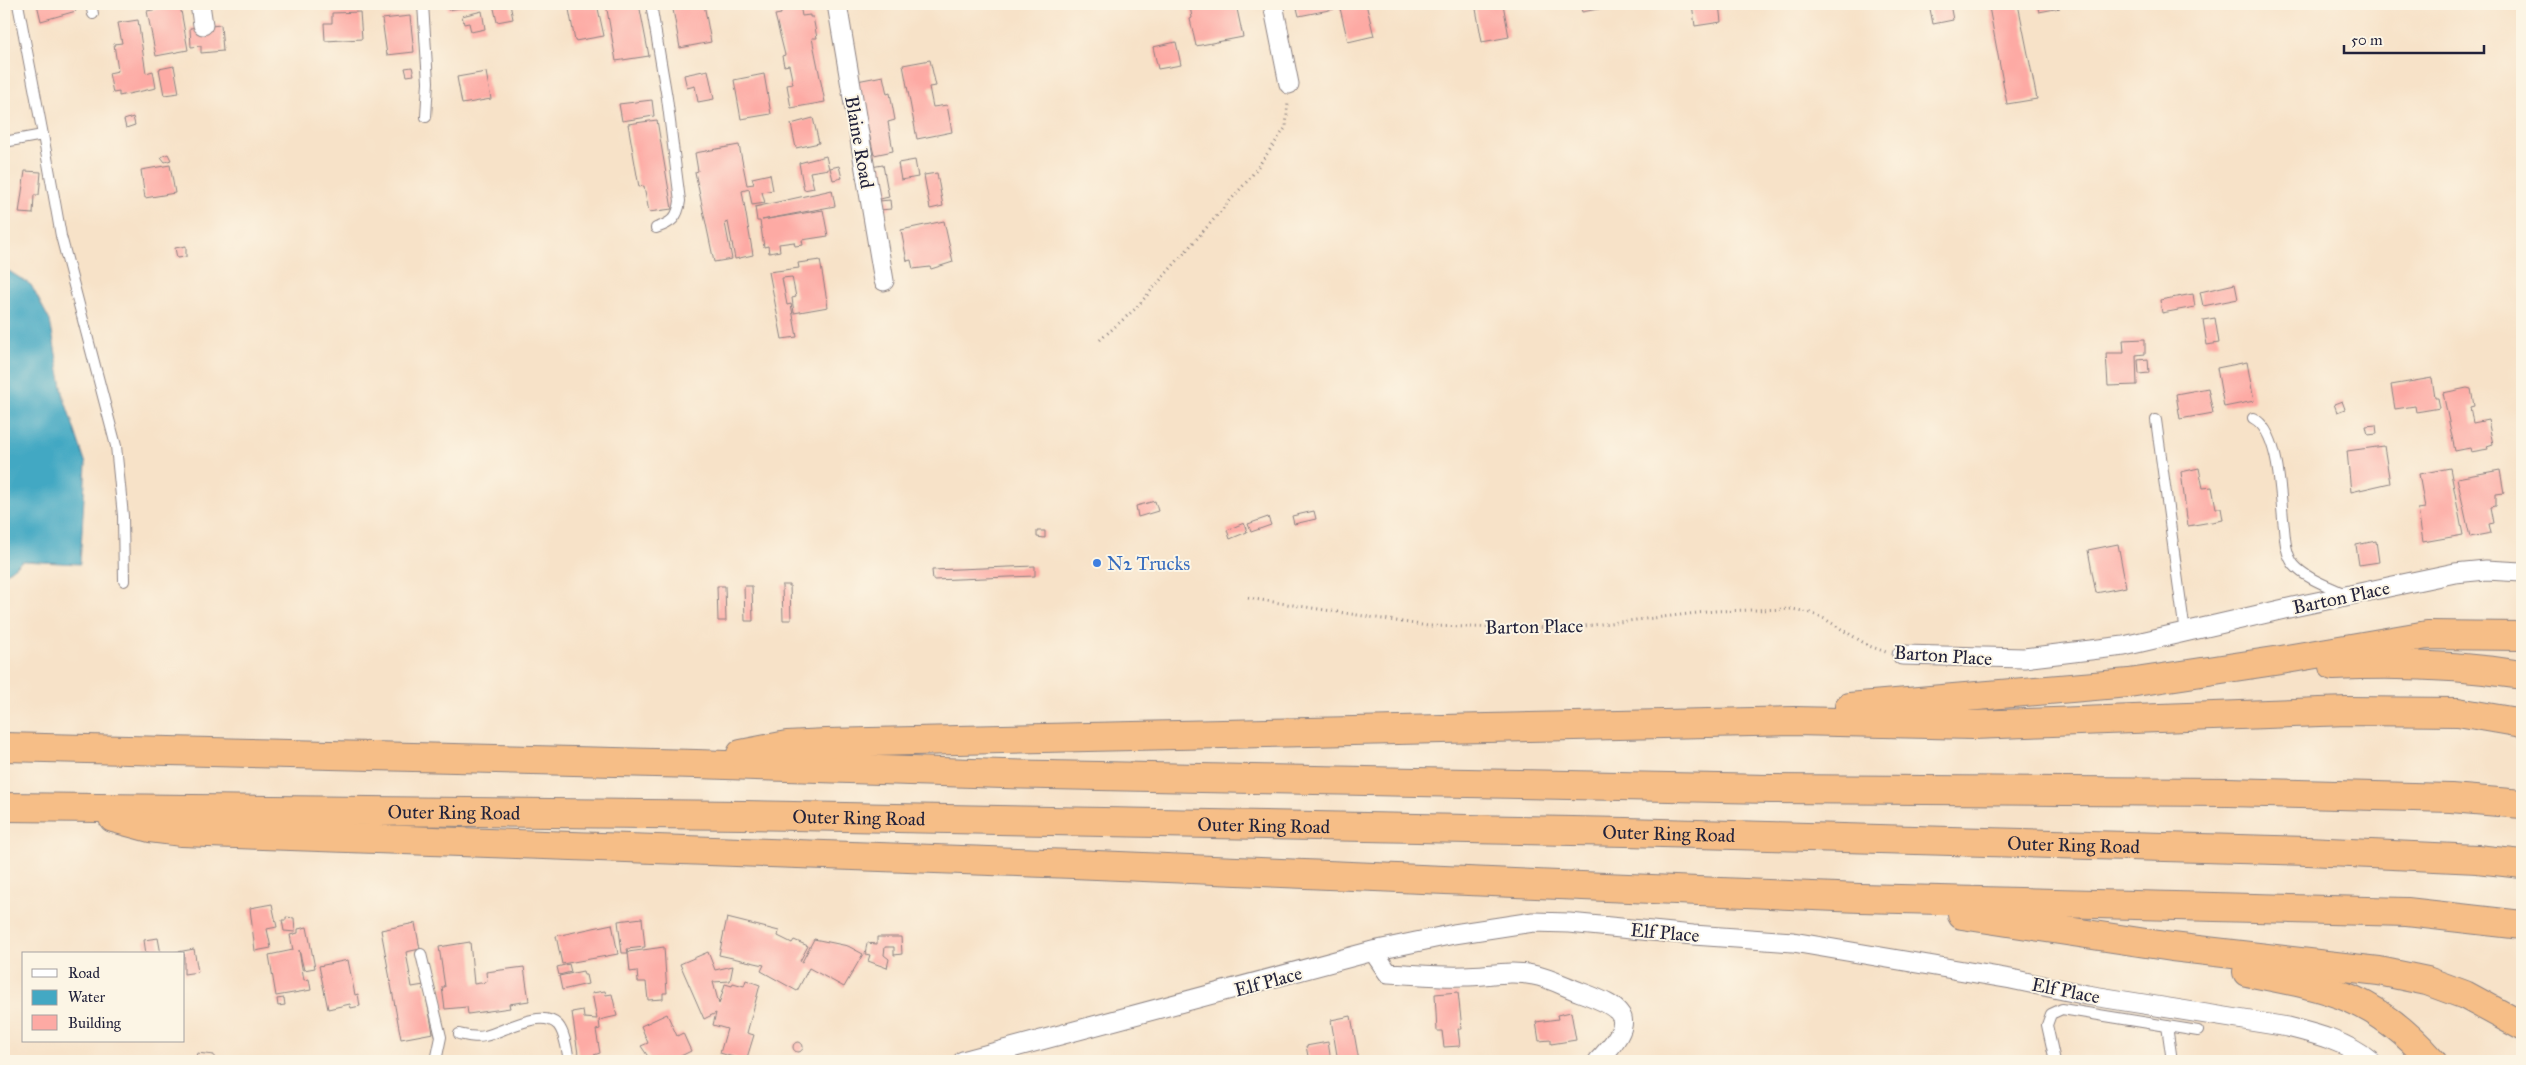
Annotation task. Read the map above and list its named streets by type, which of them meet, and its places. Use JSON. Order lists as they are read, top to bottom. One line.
{"streets":{"highway":["Outer Ring Road"],"street":["Blaine Road","Barton Place","Elf Place"]},"places":["N2 Trucks"],"legend":["Road","Water","Building"],"scale_bar":"50 m"}
